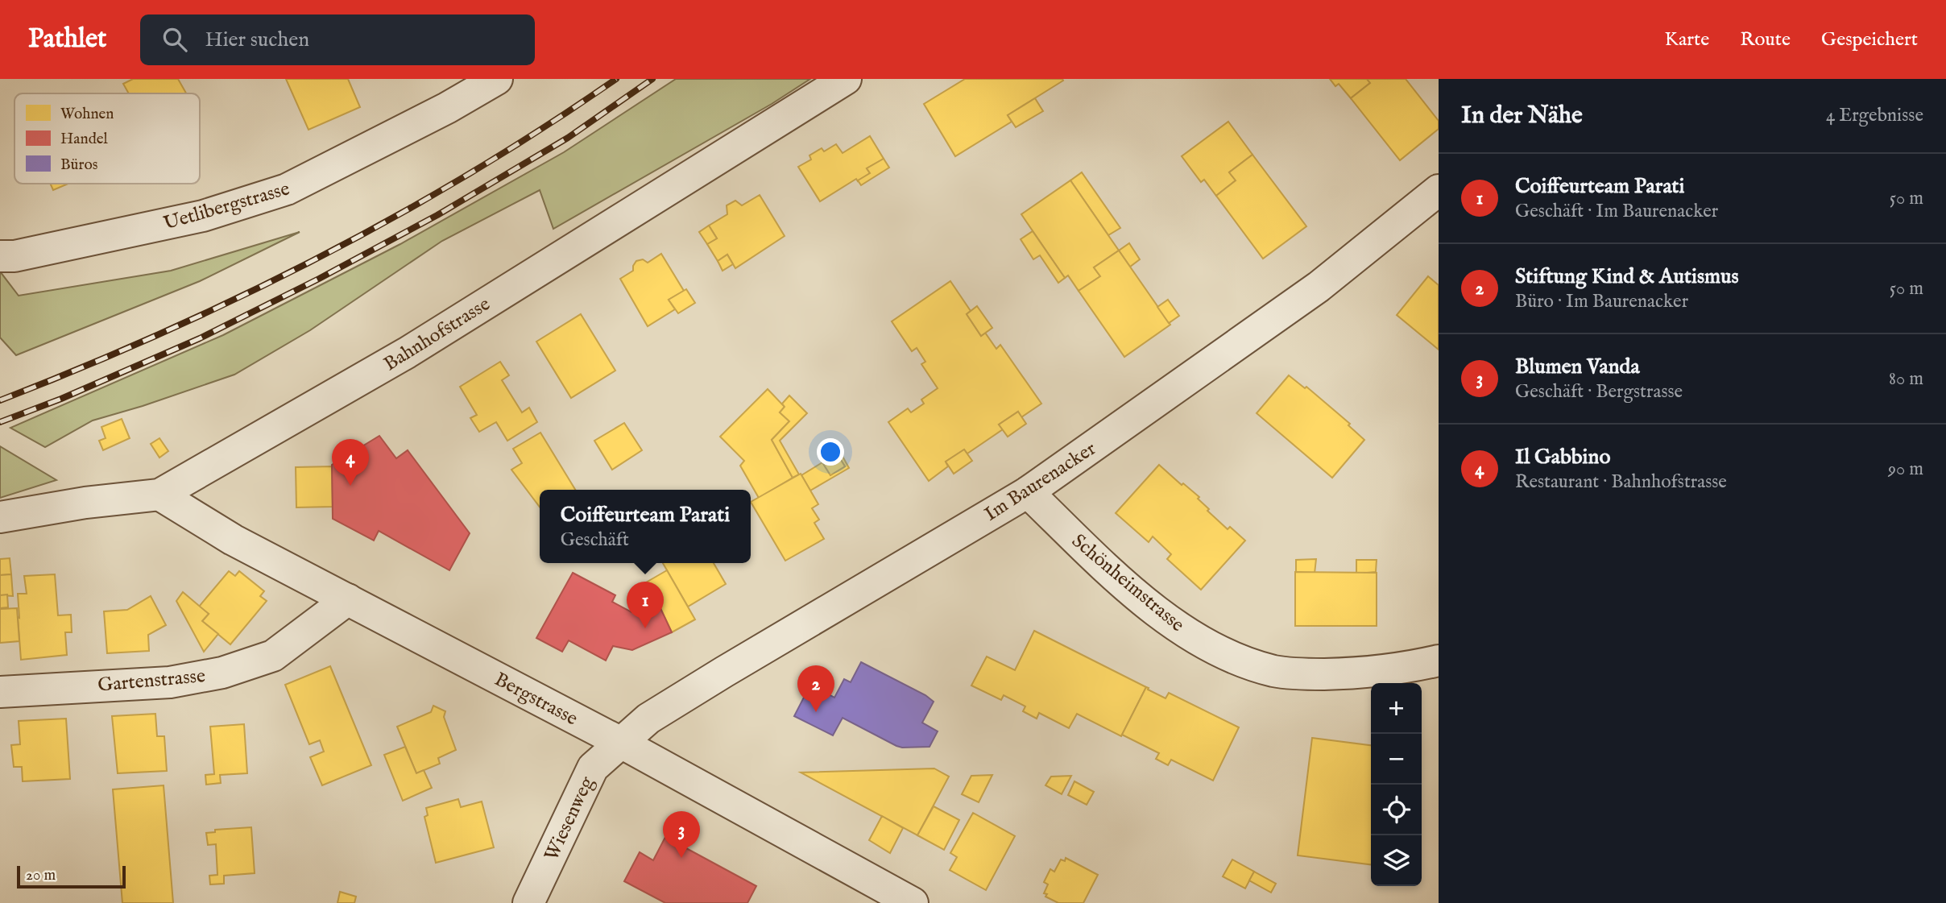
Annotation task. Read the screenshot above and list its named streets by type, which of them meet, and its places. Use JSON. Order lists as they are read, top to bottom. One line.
{"streets":{"street":["Uetlibergstrasse","Bahnhofstrasse","Im Baurenacker","Schönheimstrasse","Gartenstrasse","Bergstrasse","Wiesenweg"]},"crossings":[["Bahnhofstrasse","Bergstrasse"],["Im Baurenacker","Schönheimstrasse"],["Im Baurenacker","Bergstrasse"],["Im Baurenacker","Wiesenweg"],["Gartenstrasse","Bergstrasse"],["Bergstrasse","Wiesenweg"]],"legend":["Wohnen","Handel","Büros"],"scale_bar":"20 m","page":{"header":"Pathlet","search":"Hier suchen","nav":["Karte","Route","Gespeichert"],"heading":["In der Nähe","4 Ergebnisse"],"list":[{"mark":"1","name":"Coiffeurteam Parati","note":"Geschäft · Im Baurenacker","value":"50 m"},{"mark":"2","name":"Stiftung Kind & Autismus","note":"Büro · Im Baurenacker","value":"50 m"},{"mark":"3","name":"Blumen Vanda","note":"Geschäft · Bergstrasse","value":"80 m"},{"mark":"4","name":"Il Gabbino","note":"Restaurant · Bahnhofstrasse","value":"90 m"}],"pins":["4","1","2","3"],"popup":["Coiffeurteam Parati","Geschäft"],"map_buttons":["+","−"],"scale":"20 m"}}
